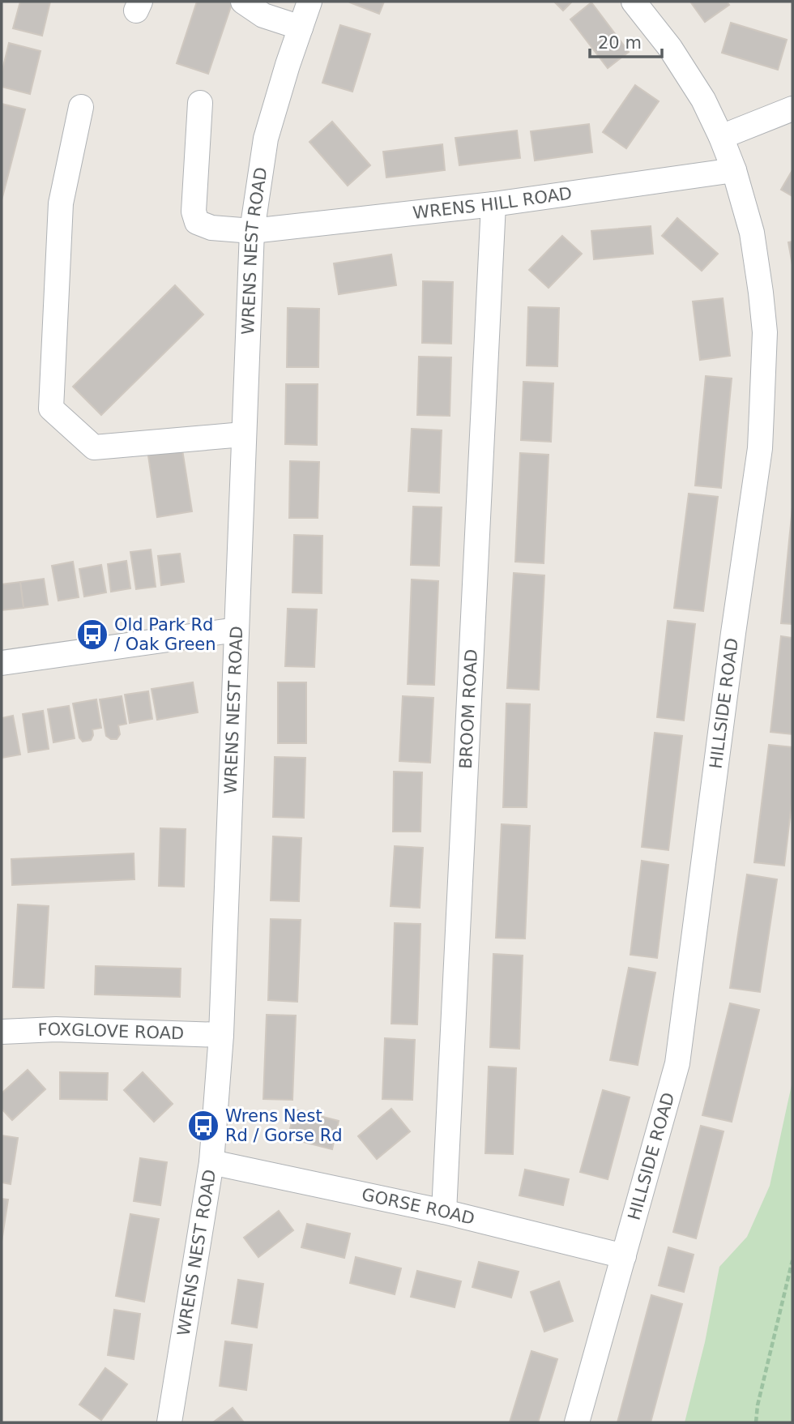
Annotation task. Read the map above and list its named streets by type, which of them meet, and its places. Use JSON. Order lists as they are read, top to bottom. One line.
{"streets":{"street":["WRENS HILL ROAD","WRENS NEST ROAD","HILLSIDE ROAD","BROOM ROAD","FOXGLOVE ROAD","GORSE ROAD"]},"crossings":[["WRENS HILL ROAD","WRENS NEST ROAD"],["WRENS HILL ROAD","HILLSIDE ROAD"],["WRENS HILL ROAD","BROOM ROAD"],["WRENS NEST ROAD","FOXGLOVE ROAD"],["WRENS NEST ROAD","GORSE ROAD"],["HILLSIDE ROAD","GORSE ROAD"],["BROOM ROAD","GORSE ROAD"]],"places":{"bus stop":["Old Park Rd / Oak Green","Wrens Nest Rd / Gorse Rd"]},"scale_bar":"20 m"}
